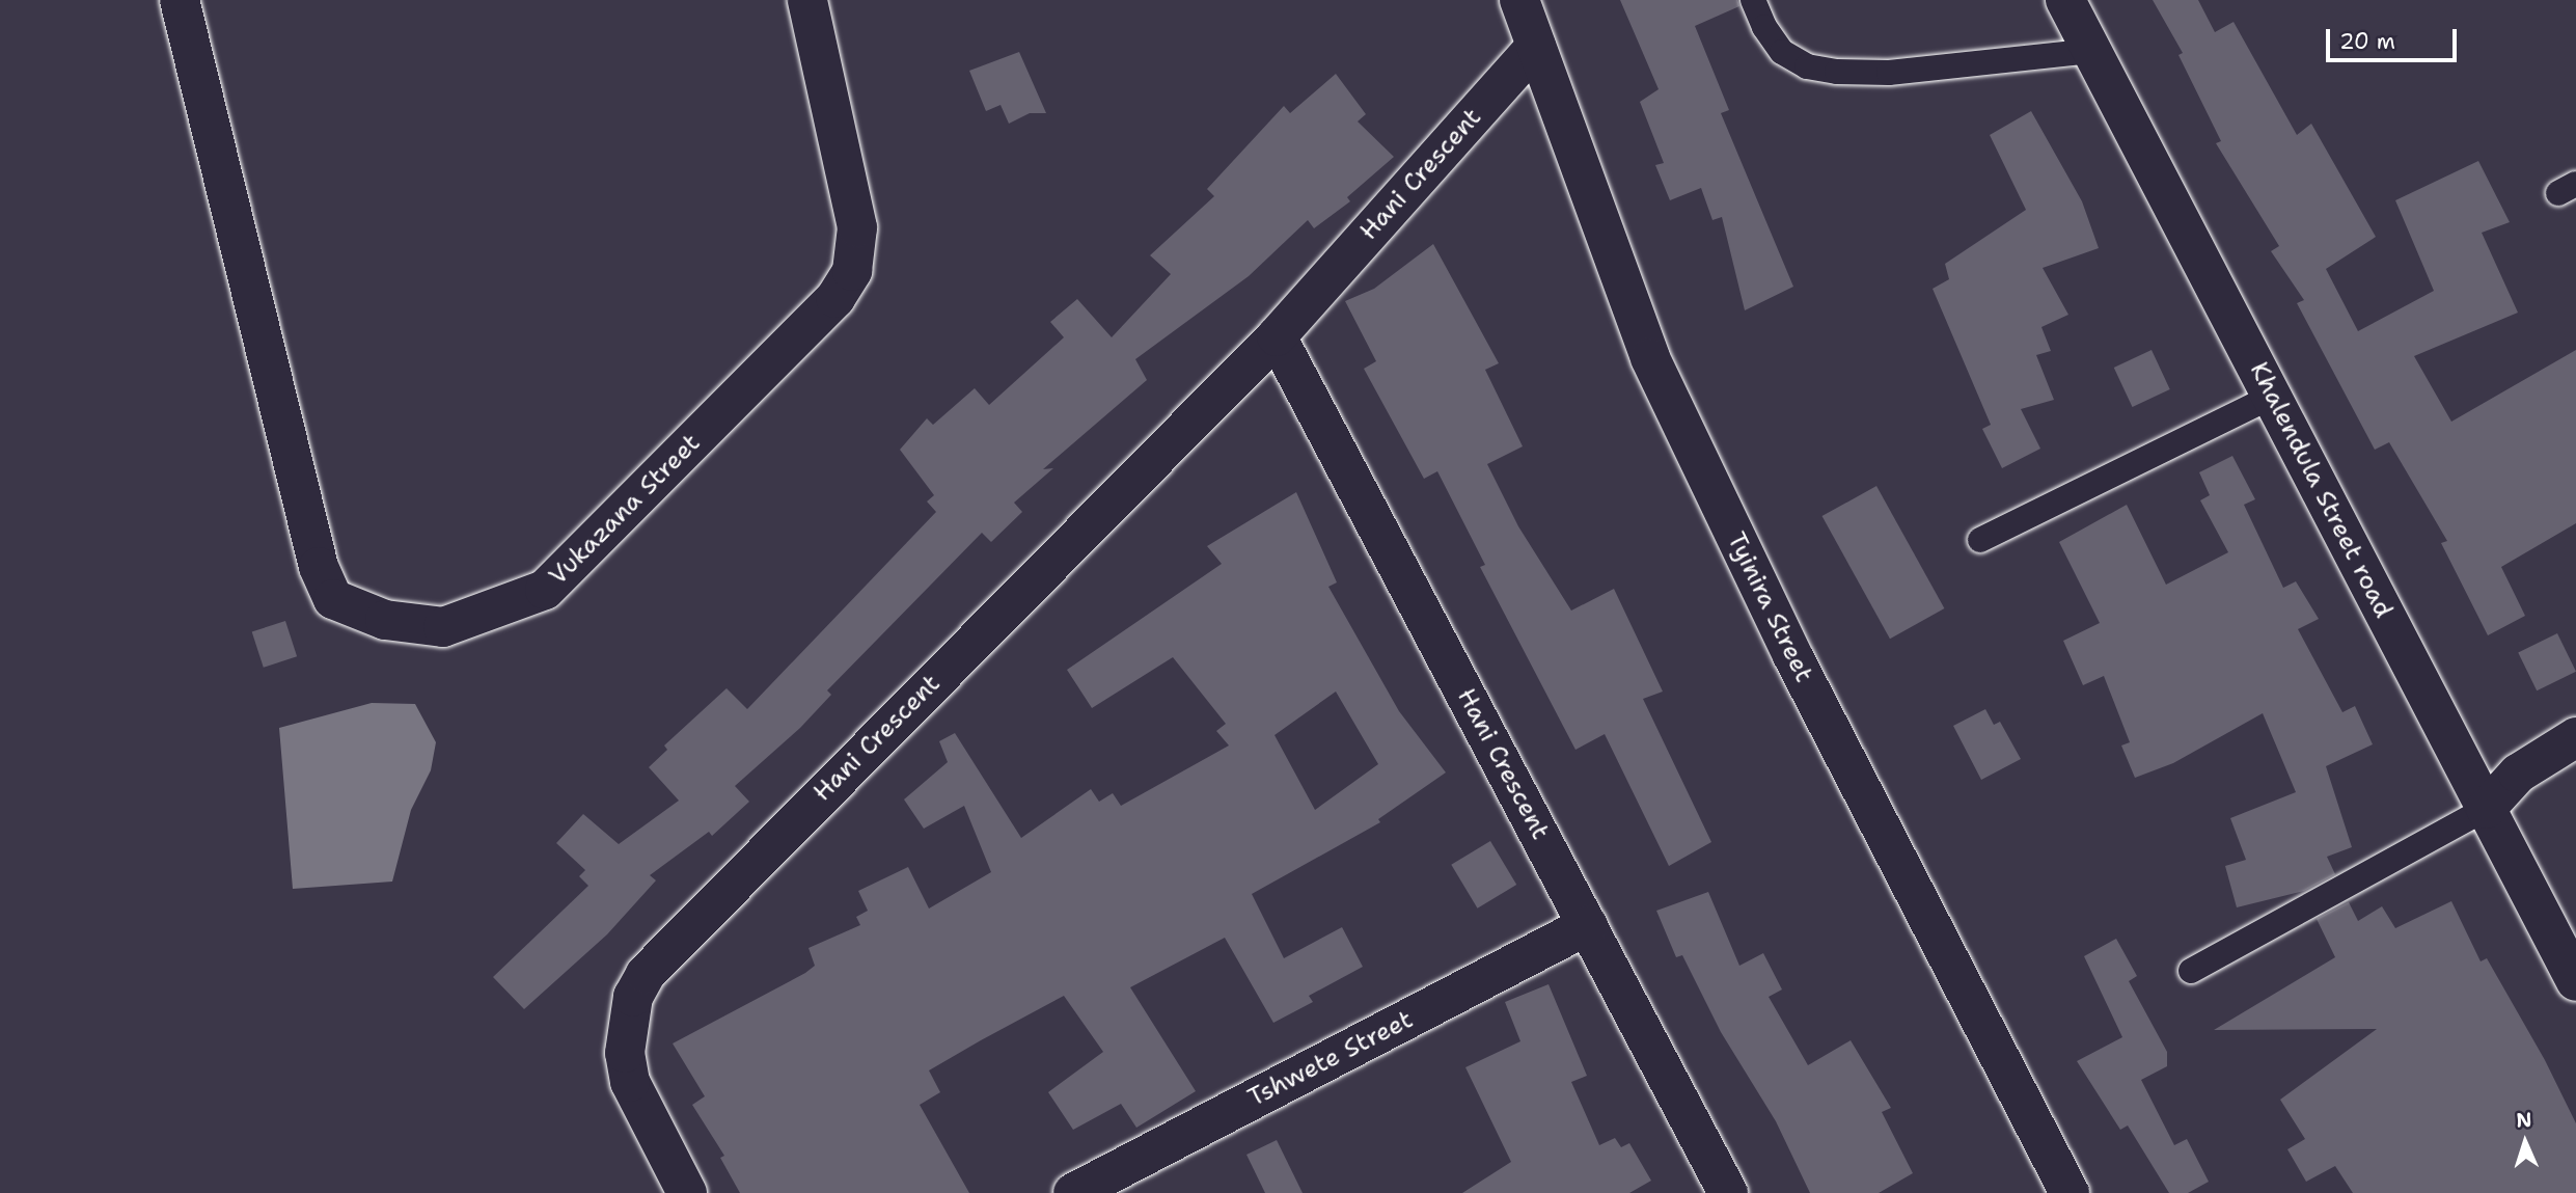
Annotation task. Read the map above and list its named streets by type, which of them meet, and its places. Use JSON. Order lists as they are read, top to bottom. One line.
{"streets":{"street":["Hani Crescent","Khalendula Street road","Vukazana Street","Tyinira Street","Tshwete Street"]},"crossings":[["Hani Crescent","Tyinira Street"],["Hani Crescent","Tshwete Street"]],"scale_bar":"20 m","north":"top"}
